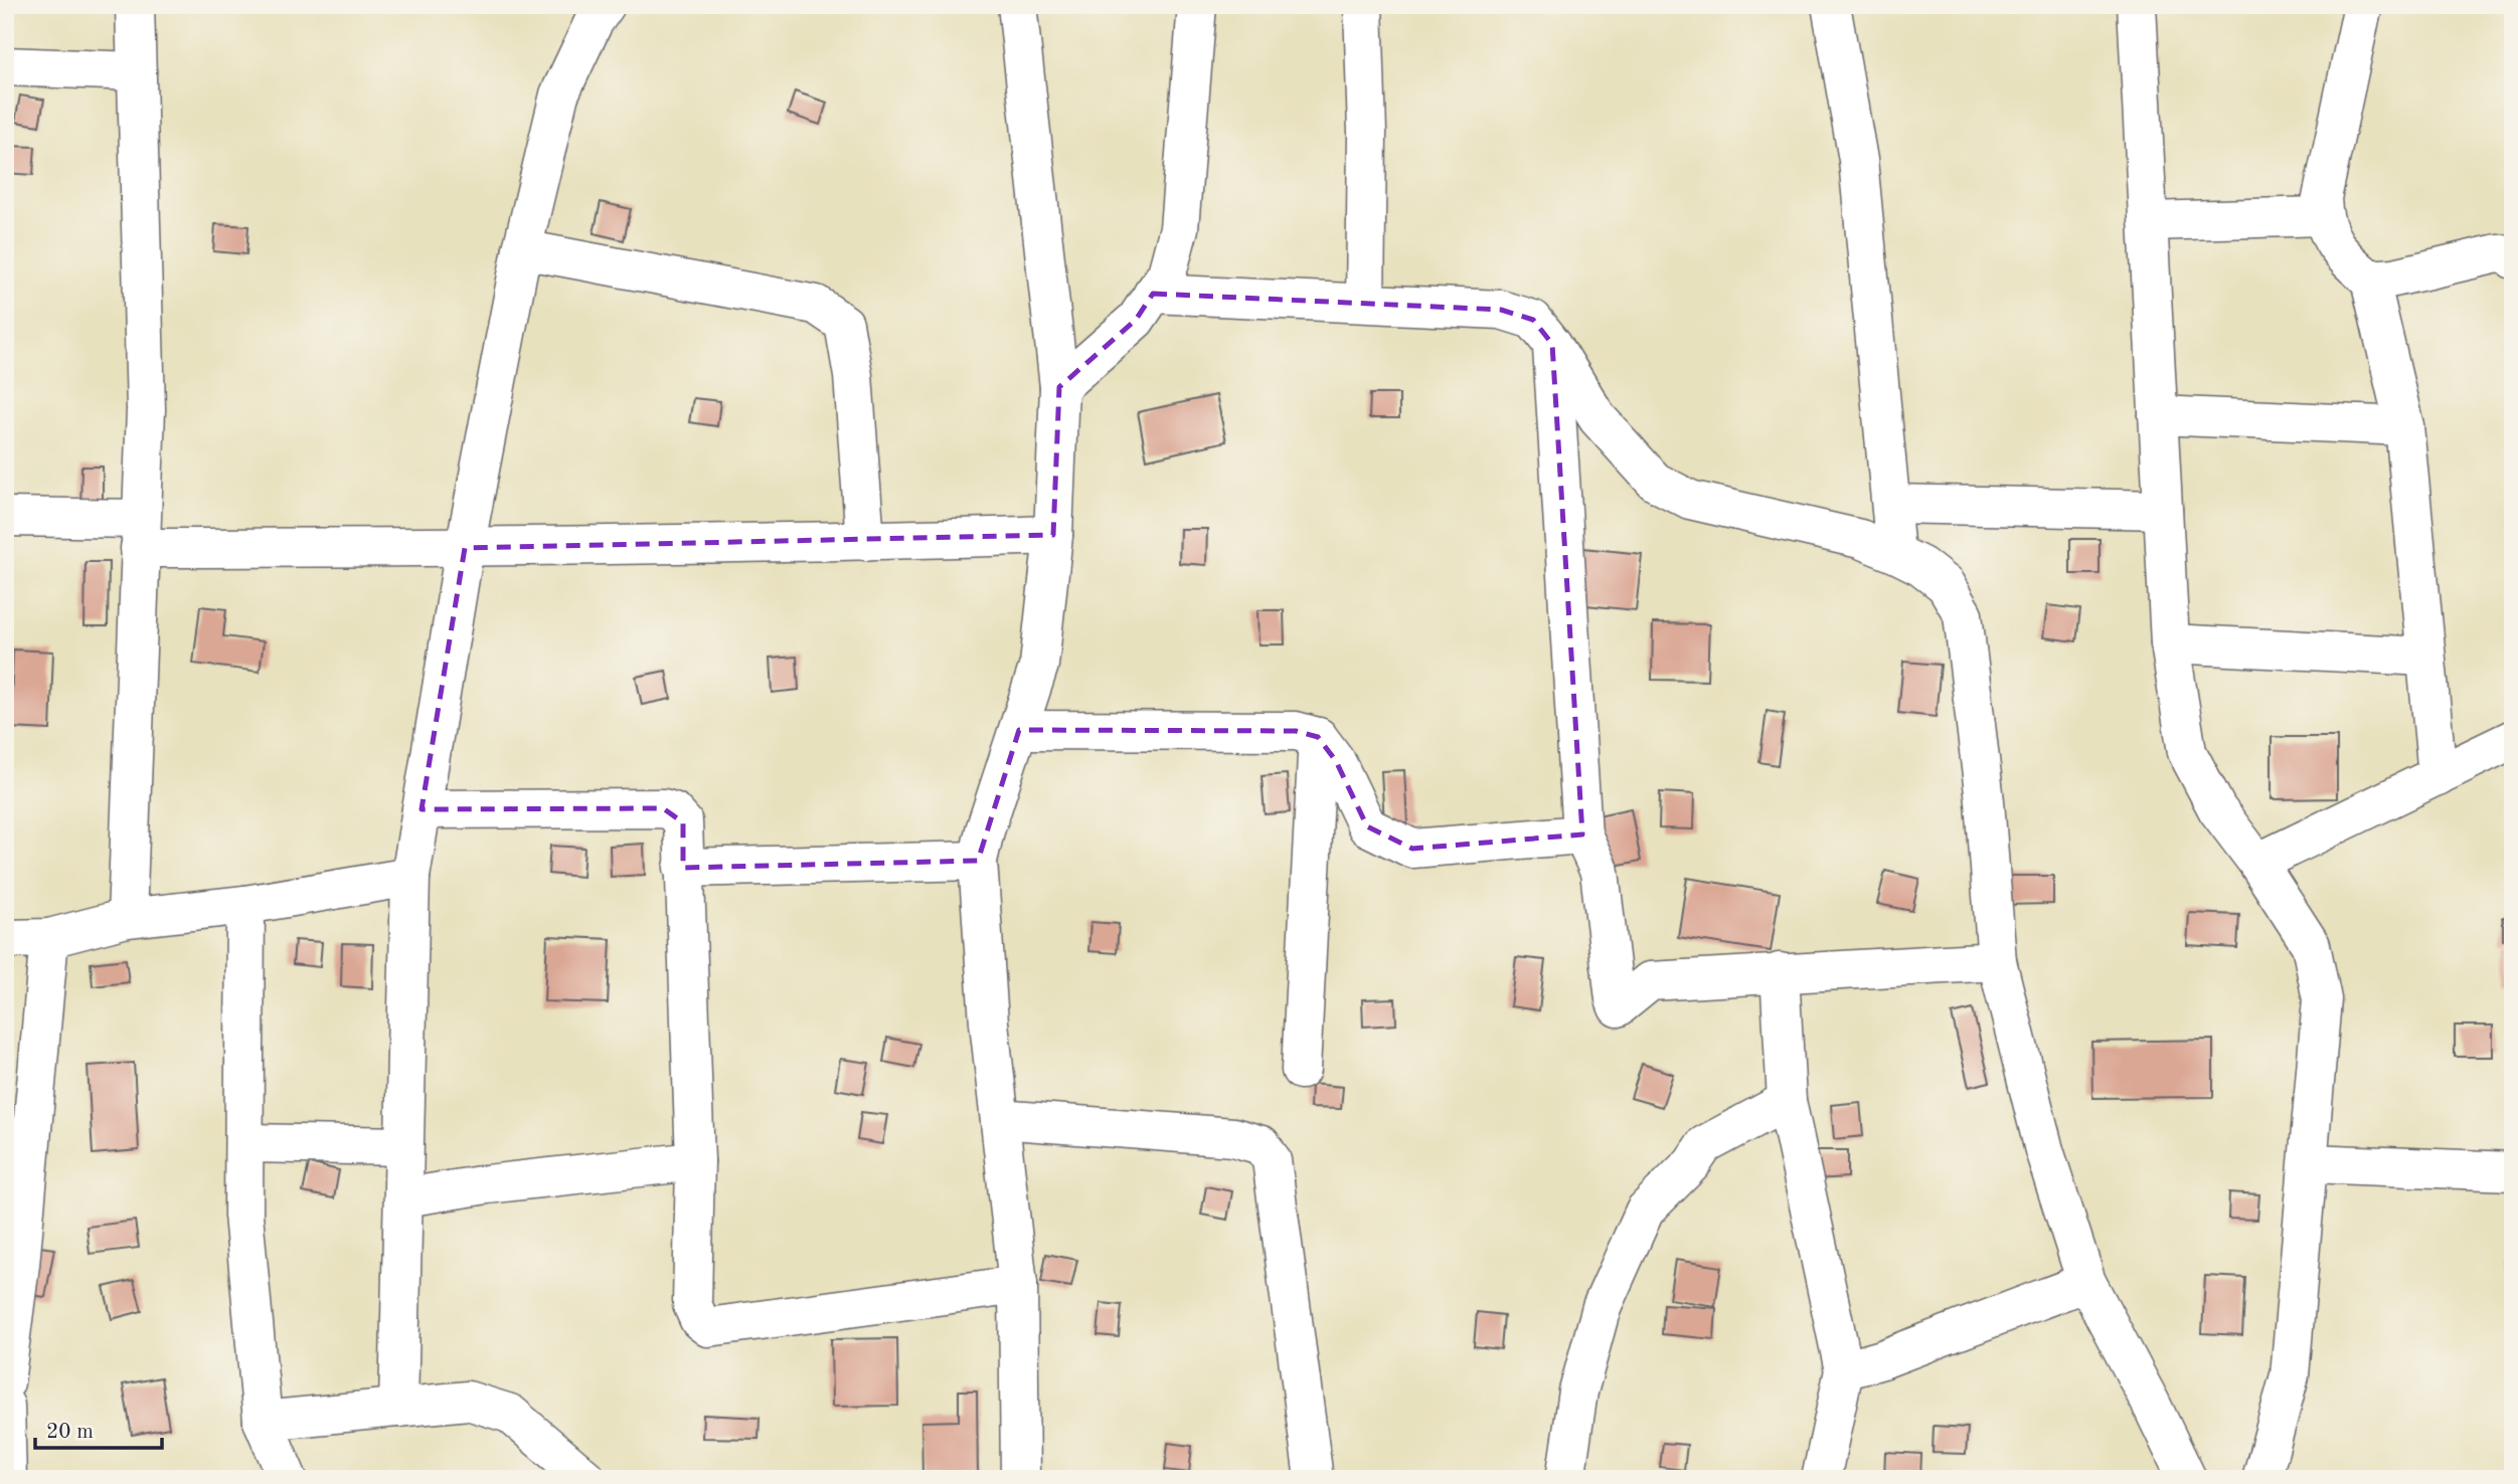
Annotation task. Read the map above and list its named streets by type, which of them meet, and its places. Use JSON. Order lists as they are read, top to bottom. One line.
{"scale_bar":"20 m"}
